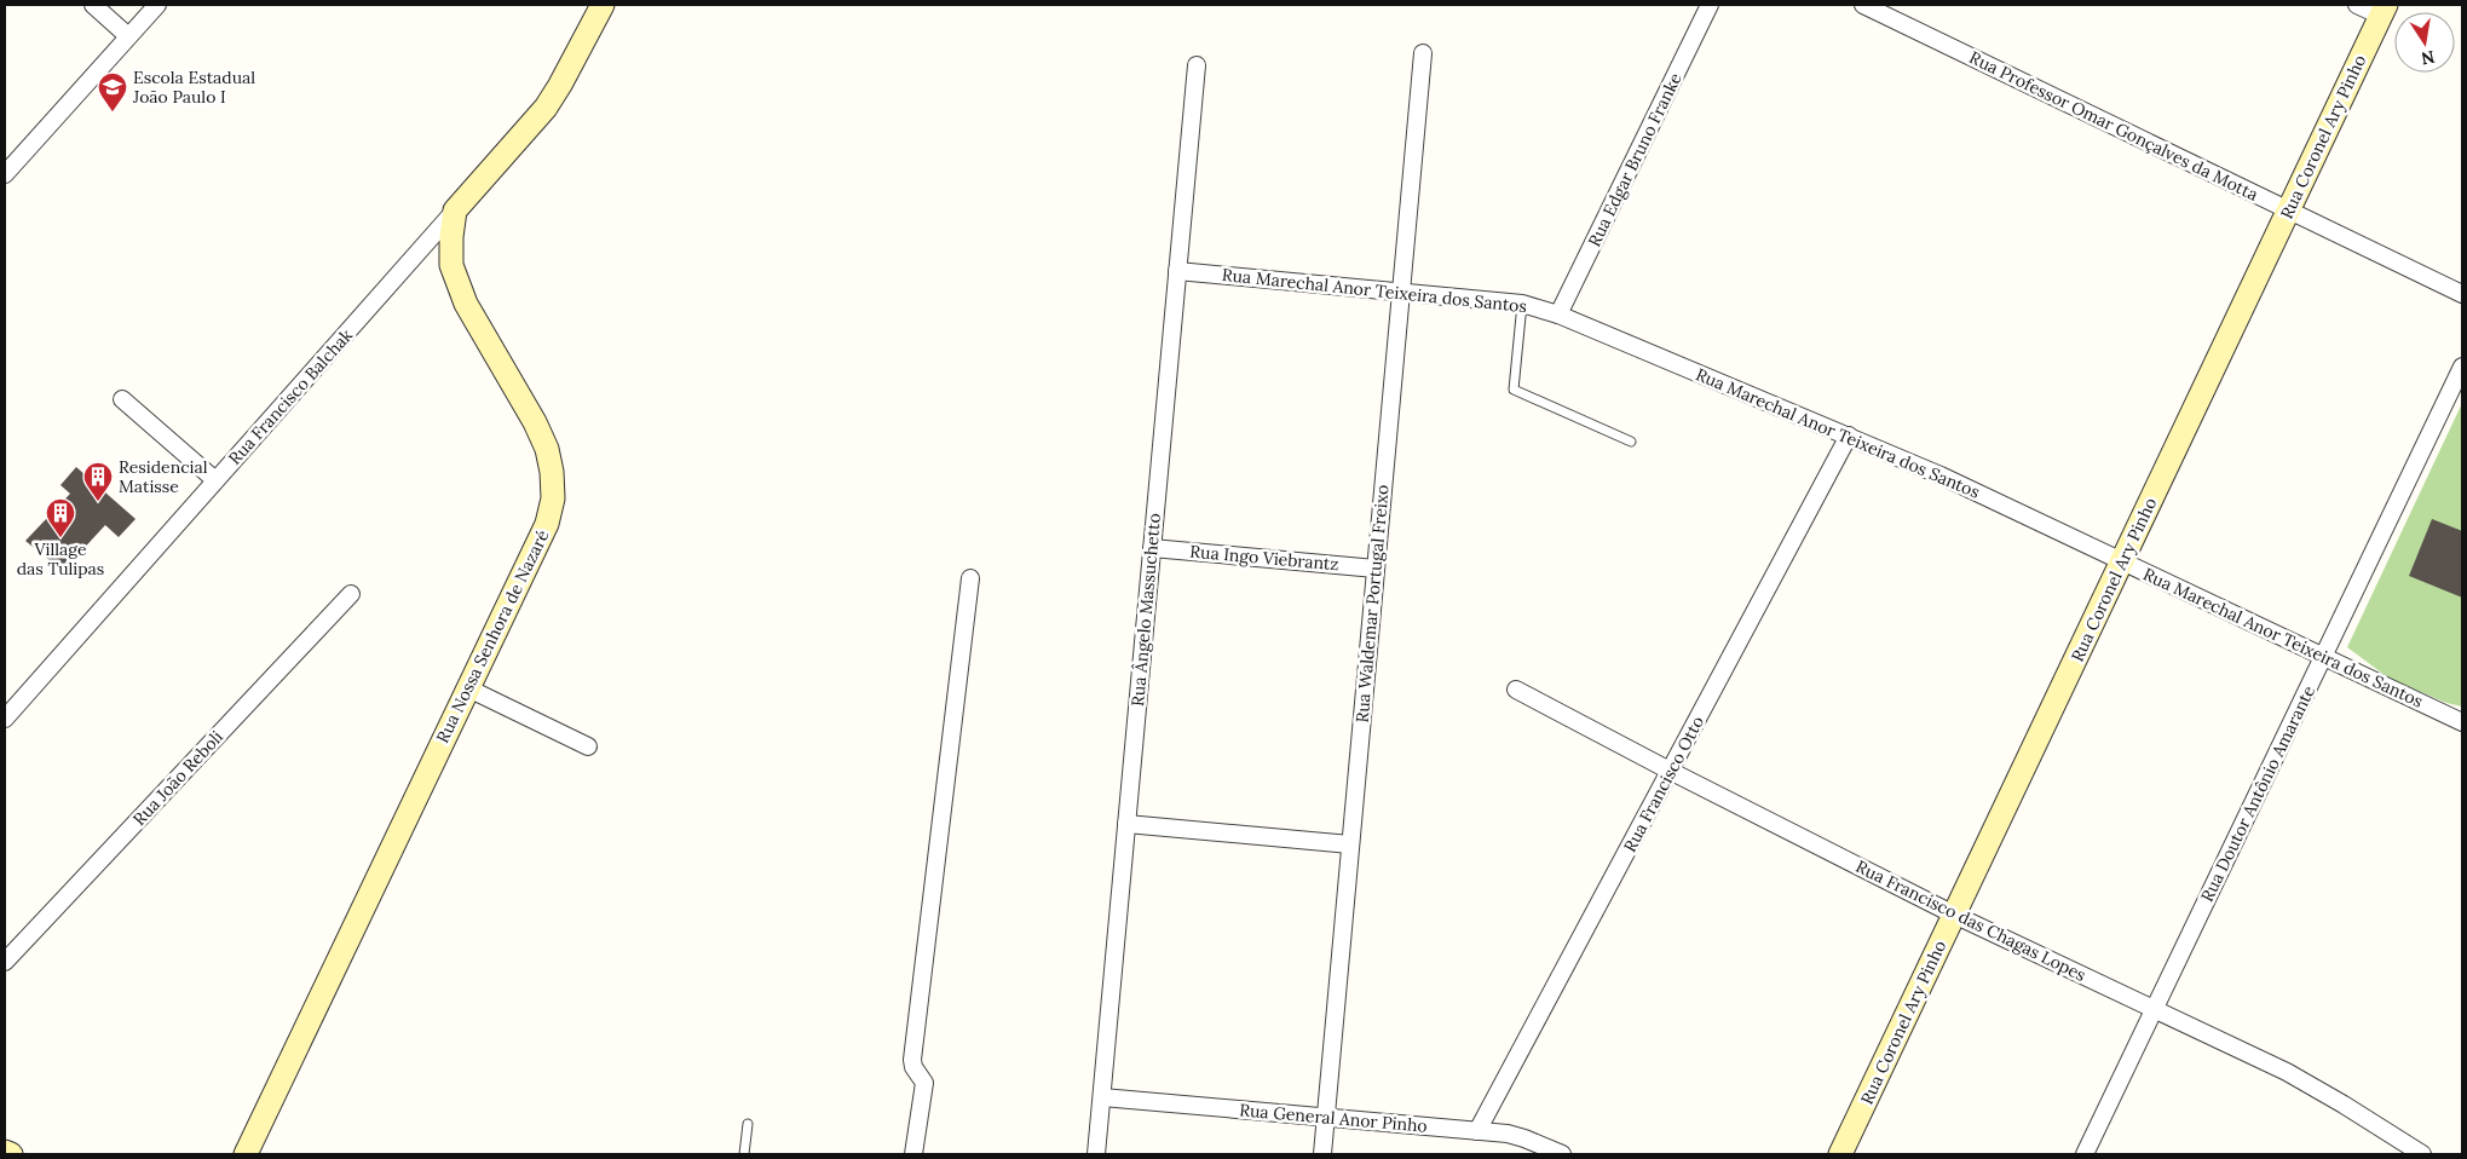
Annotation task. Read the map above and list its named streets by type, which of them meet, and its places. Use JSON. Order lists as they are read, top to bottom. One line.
{"streets":{"street":["Rua Professor Omar Gonçalves da Motta","Rua Coronel Ary Pinho","Rua Edgar Bruno Franke","Rua Marechal Anor Teixeira dos Santos","Rua Francisco Balchak","Rua Ingo Viebrantz","Rua Waldemar Portugal Freixo","Rua Ângelo Massuchetto","Rua Nossa Senhora de Nazaré","Rua João Reboli","Rua Francisco Otto","Rua Doutor Antônio Amarante","Rua Francisco das Chagas Lopes","Rua General Anor Pinho"]},"crossings":[["Rua Professor Omar Gonçalves da Motta","Rua Coronel Ary Pinho"],["Rua Coronel Ary Pinho","Rua Marechal Anor Teixeira dos Santos"],["Rua Coronel Ary Pinho","Rua Francisco das Chagas Lopes"],["Rua Edgar Bruno Franke","Rua Marechal Anor Teixeira dos Santos"],["Rua Marechal Anor Teixeira dos Santos","Rua Waldemar Portugal Freixo"],["Rua Marechal Anor Teixeira dos Santos","Rua Ângelo Massuchetto"],["Rua Marechal Anor Teixeira dos Santos","Rua Francisco Otto"],["Rua Marechal Anor Teixeira dos Santos","Rua Doutor Antônio Amarante"],["Rua Francisco Balchak","Rua Nossa Senhora de Nazaré"],["Rua Ingo Viebrantz","Rua Waldemar Portugal Freixo"],["Rua Ingo Viebrantz","Rua Ângelo Massuchetto"],["Rua Waldemar Portugal Freixo","Rua General Anor Pinho"],["Rua Ângelo Massuchetto","Rua General Anor Pinho"],["Rua Francisco Otto","Rua Francisco das Chagas Lopes"],["Rua Francisco Otto","Rua General Anor Pinho"],["Rua Doutor Antônio Amarante","Rua Francisco das Chagas Lopes"]],"places":{"school or university":["Escola Estadual João Paulo I"],"building":["Residencial Matisse","Village das Tulipas"]},"north":"bottom"}
